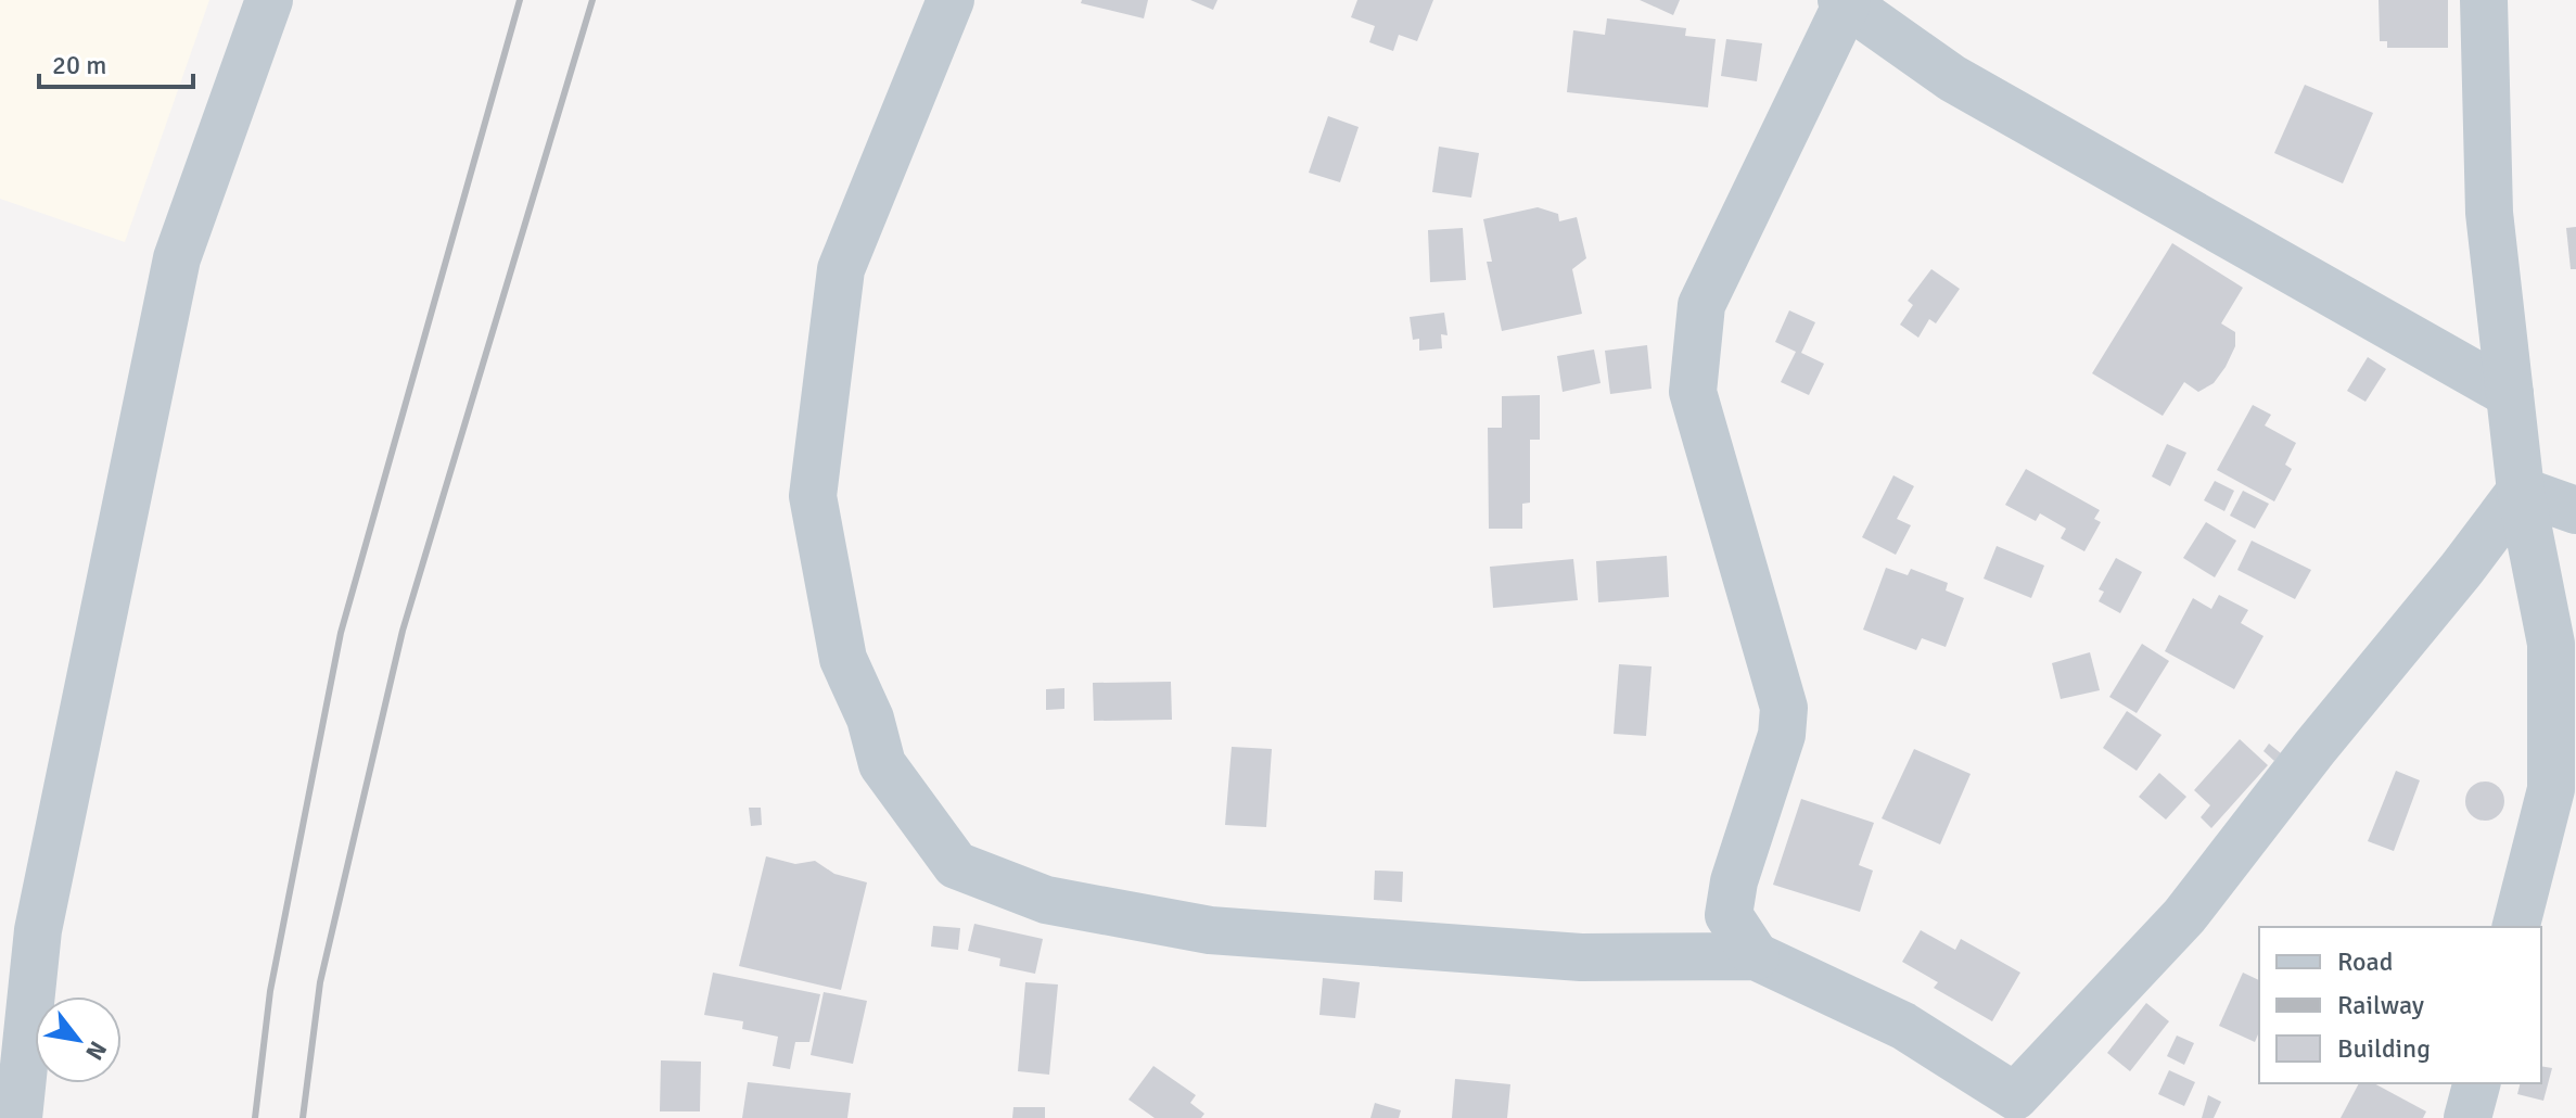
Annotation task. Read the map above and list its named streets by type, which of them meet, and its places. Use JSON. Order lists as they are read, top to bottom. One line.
{"legend":["Road","Railway","Building"],"scale_bar":"20 m","north":"bottom right"}
